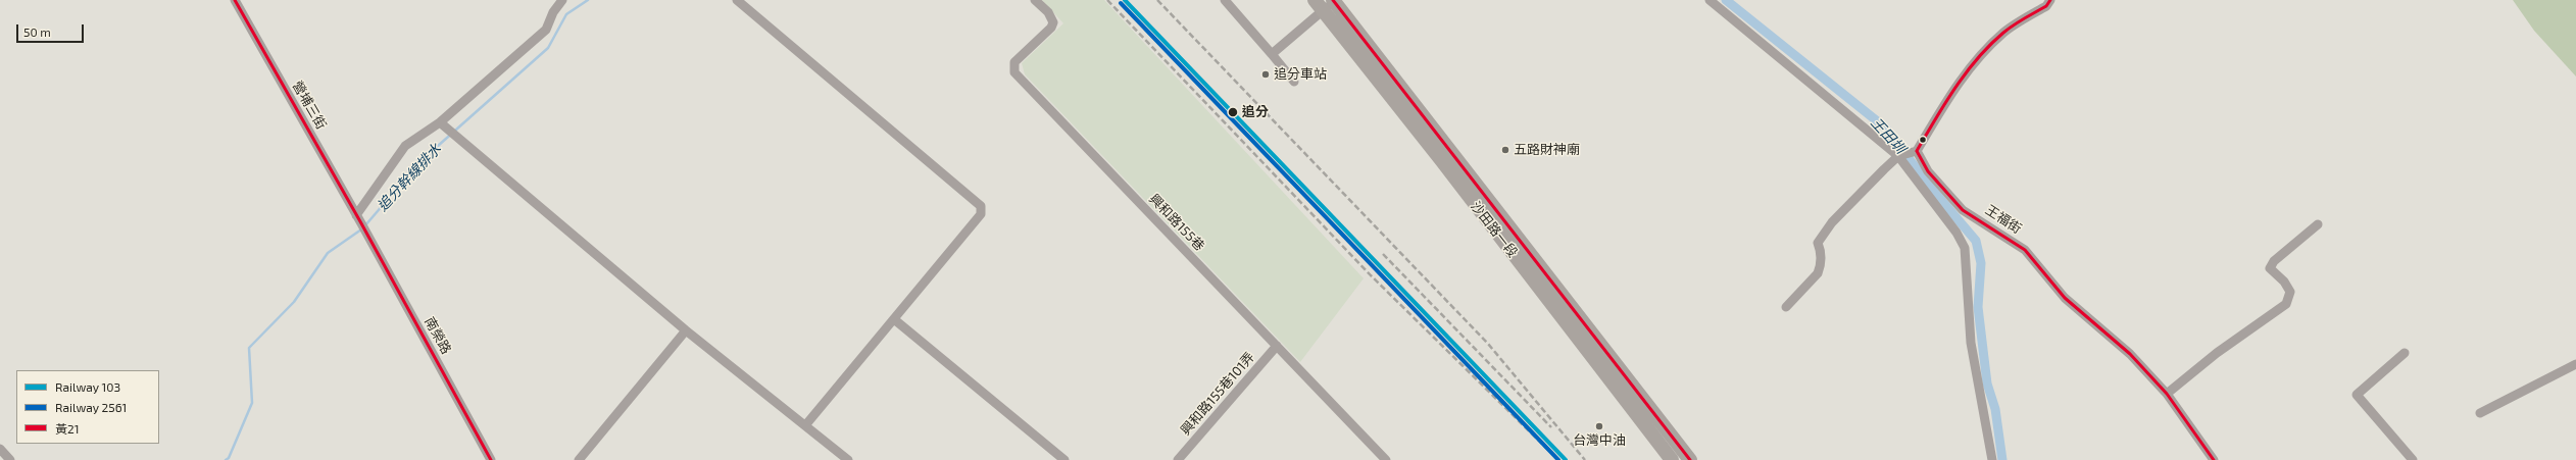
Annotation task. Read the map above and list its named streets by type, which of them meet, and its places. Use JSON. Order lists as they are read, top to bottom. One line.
{"streets":{"main road":["沙田路一段"],"street":["營埔三街","王福街","興和路155巷","南榮路","興和路155巷101弄"]},"crossings":[["營埔三街","南榮路"],["興和路155巷","興和路155巷101弄"]],"water":["王田圳","追分幹線排水"],"places":["追分車站","追分","五路財神廟","台灣中油"],"lines":["rail line 103","transit line 黃21","rail line 2561"],"legend":["Railway 103","Railway 2561","黃21"],"scale_bar":"50 m"}
